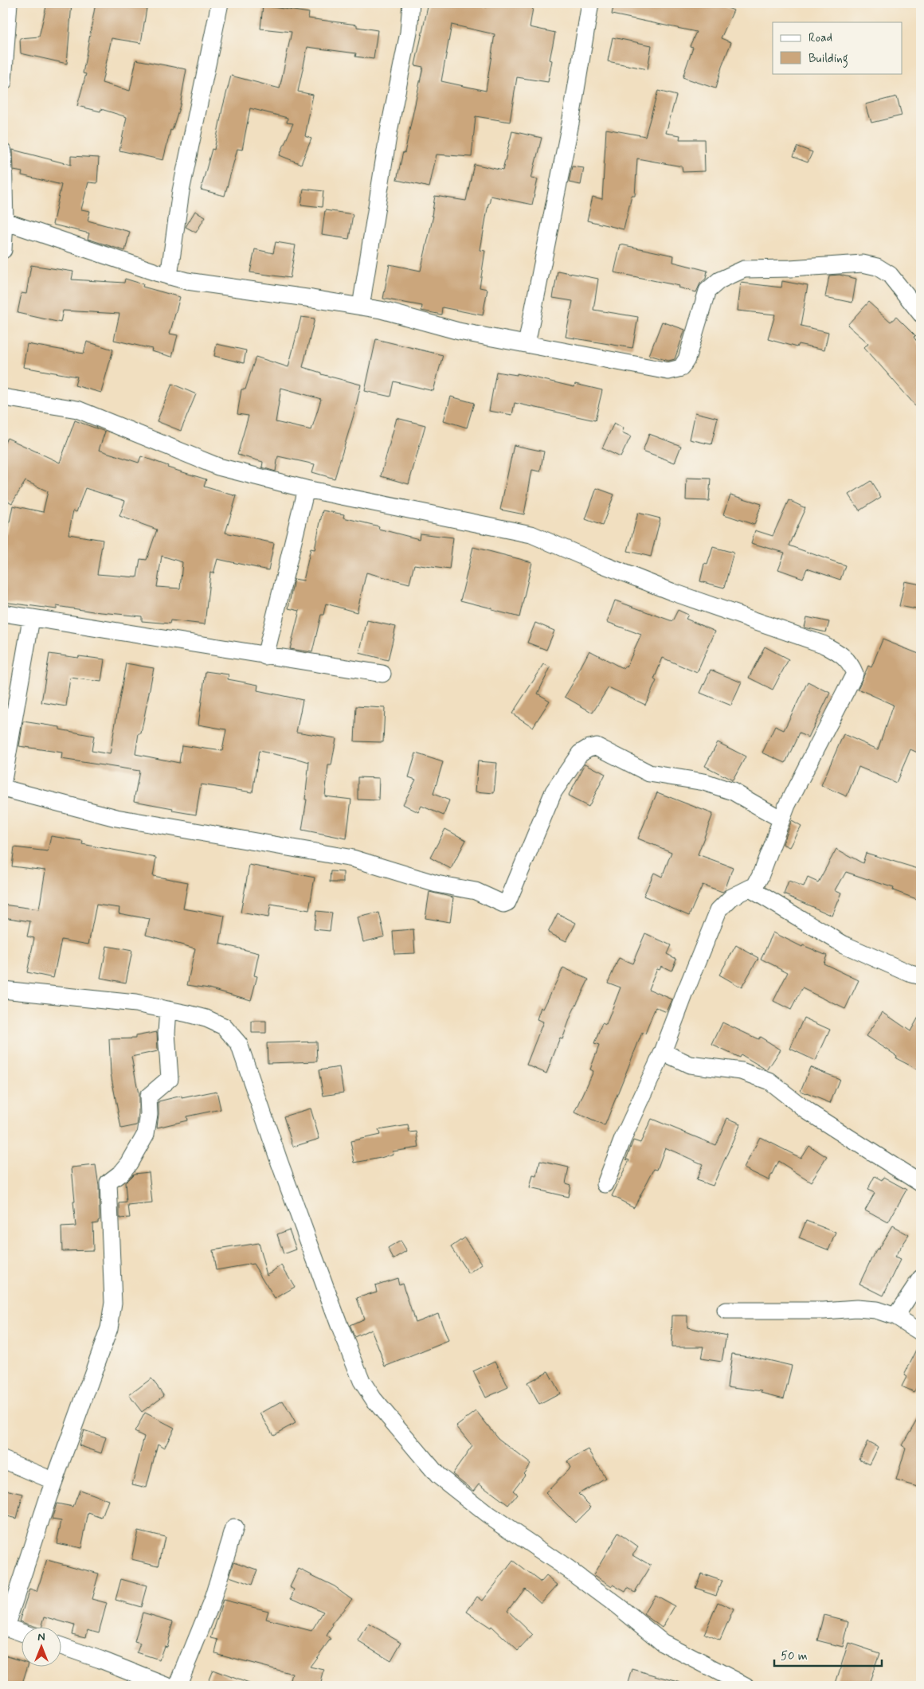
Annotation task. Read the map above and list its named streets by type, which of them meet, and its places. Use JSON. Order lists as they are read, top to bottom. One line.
{"legend":["Road","Building"],"scale_bar":"50 m","north":"top"}
